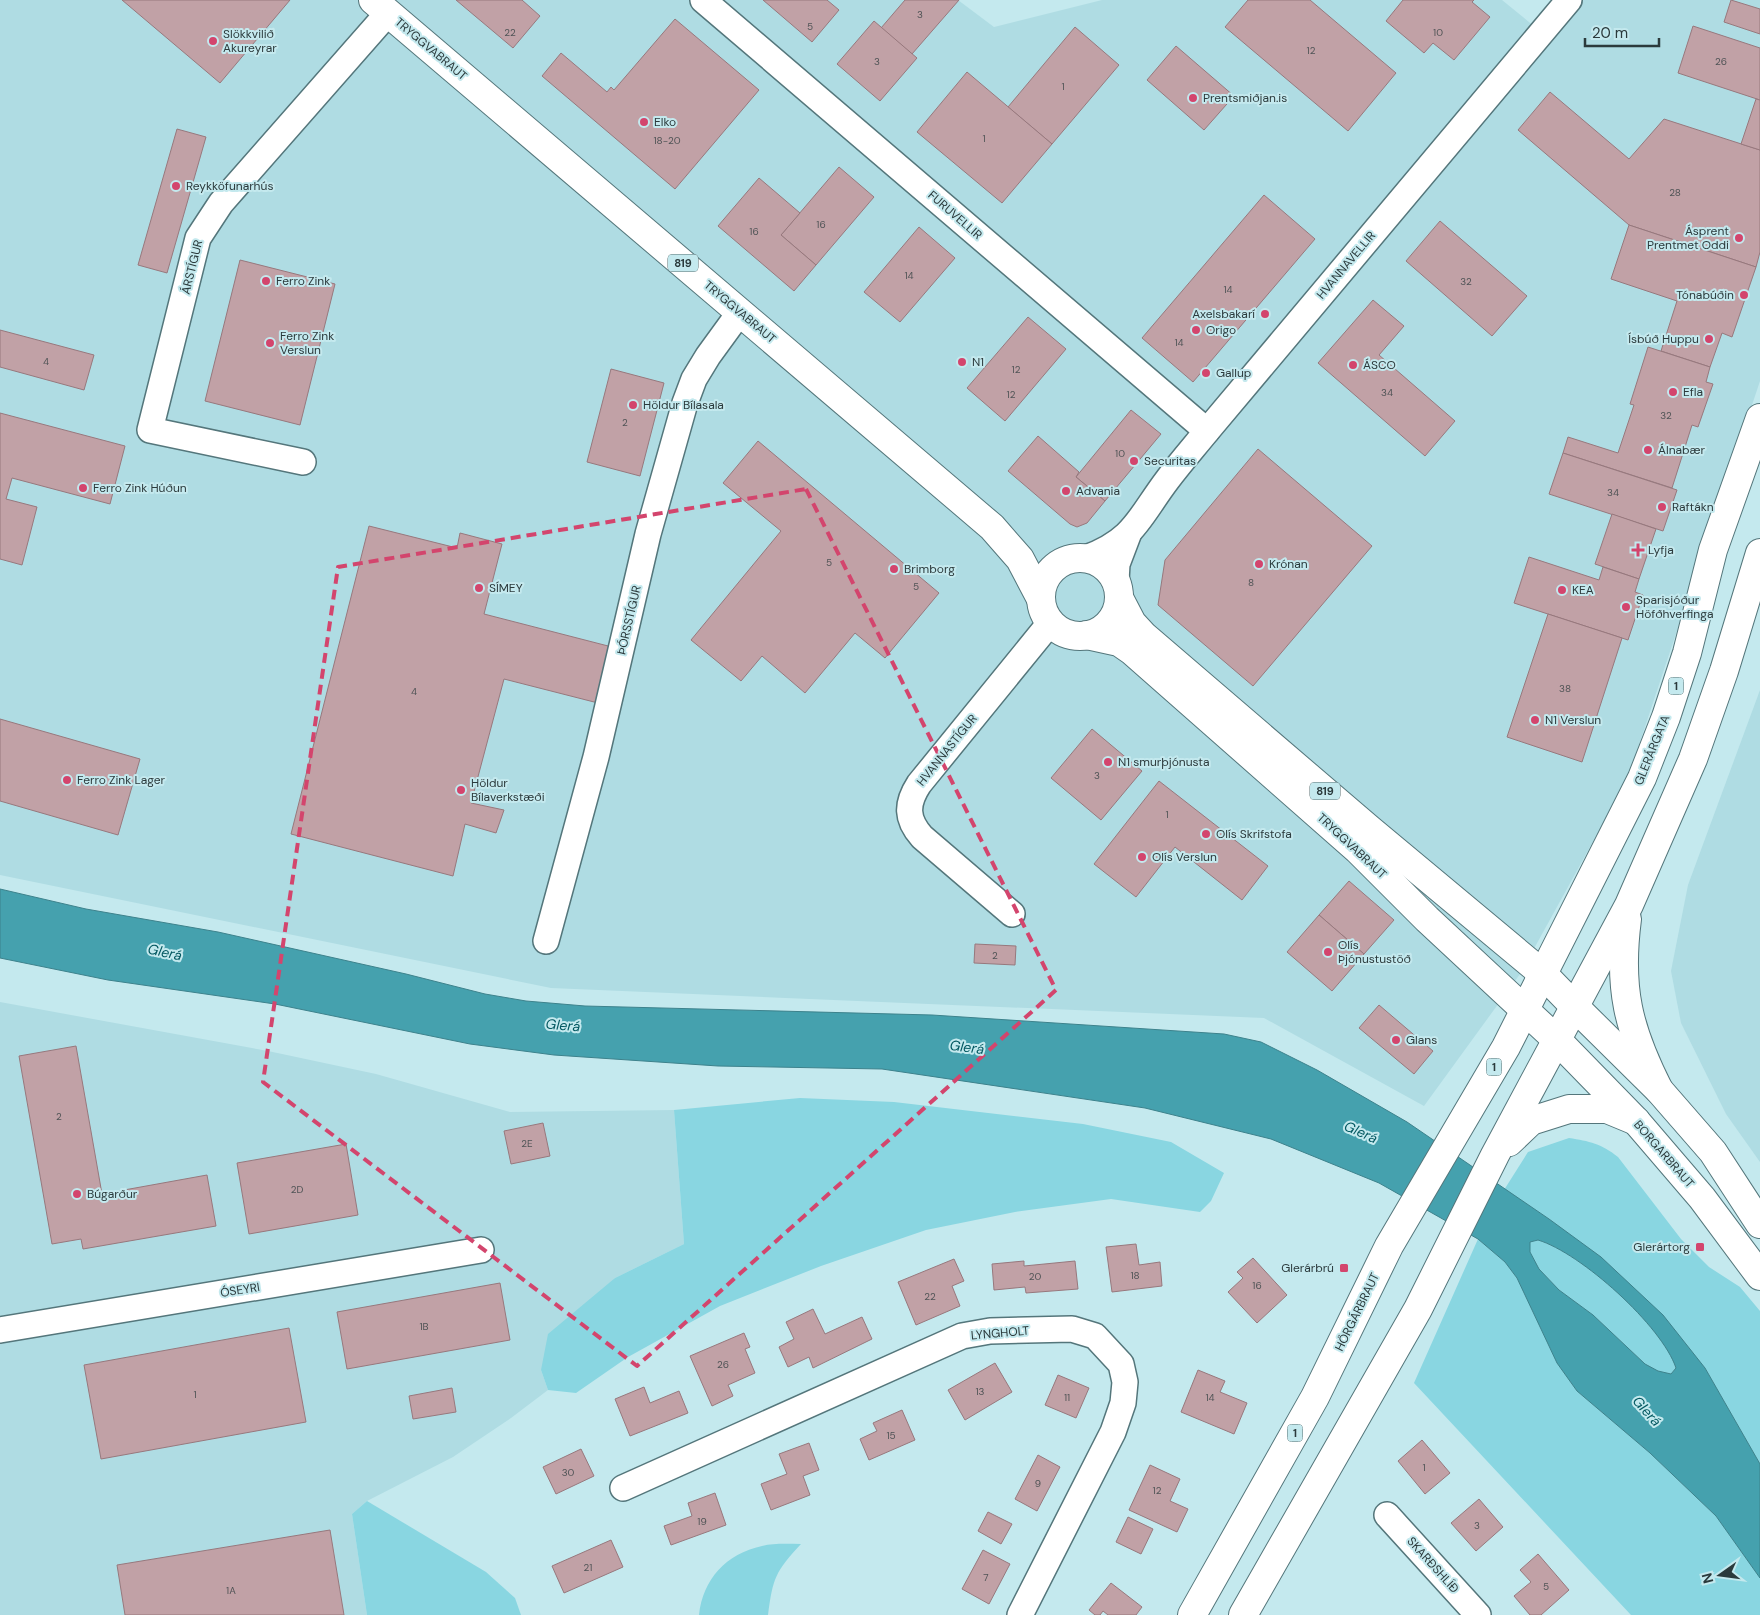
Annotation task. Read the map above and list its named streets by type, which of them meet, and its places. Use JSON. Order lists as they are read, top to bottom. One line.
{"streets":{"main road":["TRYGGVABRAUT","819","1","GLERÁRGATA","BORGARBRAUT","HÖRGÁRBRAUT"],"street":["FURUVELLIR","HVANNAVELLIR","ÁRSTÍGUR","ÞÓRSSTÍGUR","HVANNASTÍGUR","ÓSEYRI","LYNGHOLT","SKARÐSHLÍÐ"]},"crossings":[["TRYGGVABRAUT","HVANNAVELLIR"],["TRYGGVABRAUT","ÁRSTÍGUR"],["TRYGGVABRAUT","ÞÓRSSTÍGUR"],["TRYGGVABRAUT","HVANNASTÍGUR"],["TRYGGVABRAUT","GLERÁRGATA"],["TRYGGVABRAUT","BORGARBRAUT"],["TRYGGVABRAUT","HÖRGÁRBRAUT"],["FURUVELLIR","HVANNAVELLIR"],["HVANNAVELLIR","HVANNASTÍGUR"],["GLERÁRGATA","HÖRGÁRBRAUT"]],"water":["Glerá"],"places":{"other":["Slökkvilið Akureyrar","Prentsmiðjan.is","Elko","Reykköfunarhús","Ásprent Prentmet Oddi","Ferro Zink","Tónabúðin","Axelsbakarí","Origo","Ísbúð Huppu","Ferro Zink Verslun","N1","ÁSCO","Gallup","Efla","Höldur Bílasala","Álnabær","Securitas","Ferro Zink Húðun","Advania","Raftákn","Krónan","Brimborg","SÍMEY","KEA","Sparisjóður Höfðhverfinga","N1 Verslun","N1 smurþjónusta","Ferro Zink Lager","Höldur Bílaverkstæði","Olís Skrifstofa","Olís Verslun","Olís Þjónustustöð","Glans","Búgarður"],"health":["Lyfja"],"transit":["Glerártorg","Glerárbrú"]},"house_numbers":["3","5","22","10","12","3","26","1","1","18-20","28","16","16","14","32","14","14","4","12","34","12","32","2","10","34","5","8","5","38","4","3","1","2","2","2E","2D","18","20","16","22","1B","26","13","1","11","14","15","1","30","9","12","19","3","21","7","5","1A"],"scale_bar":"20 m","north":"left"}
